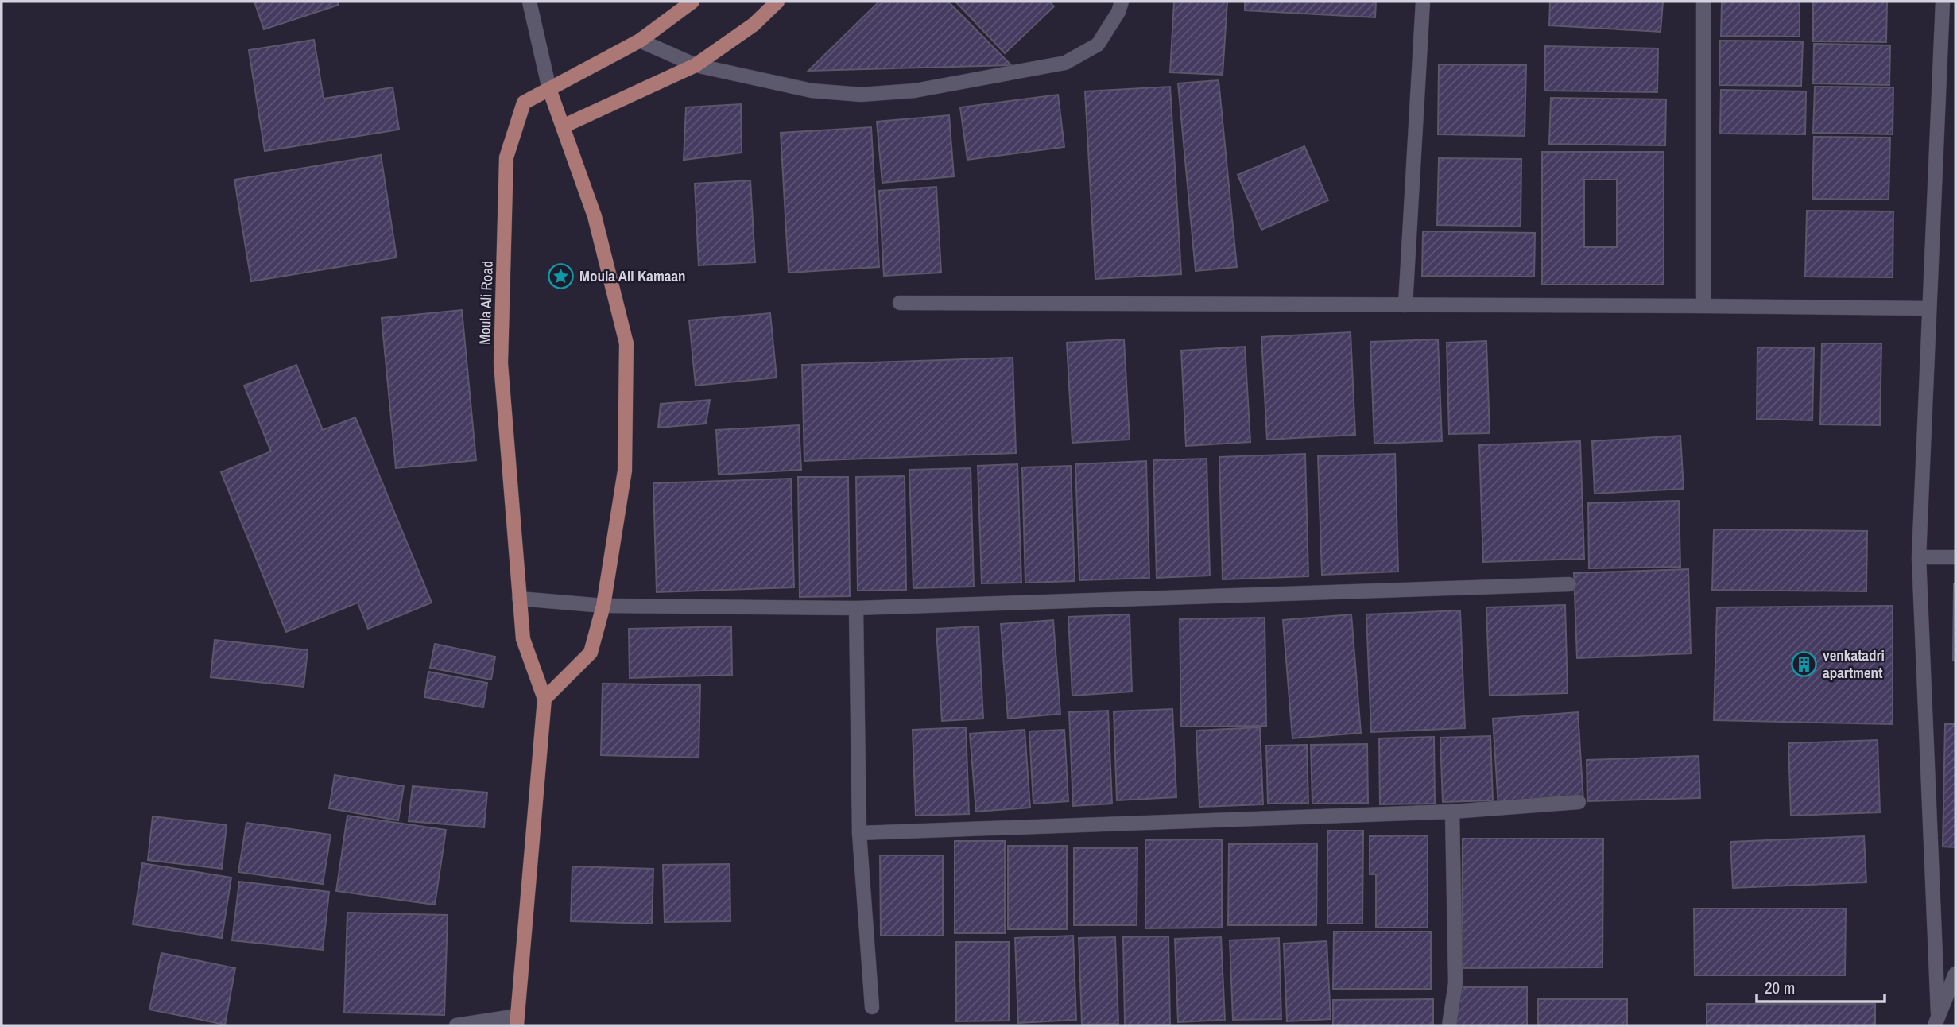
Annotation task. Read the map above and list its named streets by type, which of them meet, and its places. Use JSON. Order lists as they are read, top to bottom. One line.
{"streets":{"main road":["Moula Ali Road"]},"places":{"place":["Moula Ali Kamaan"],"building":["venkatadri apartment"]},"scale_bar":"20 m"}
